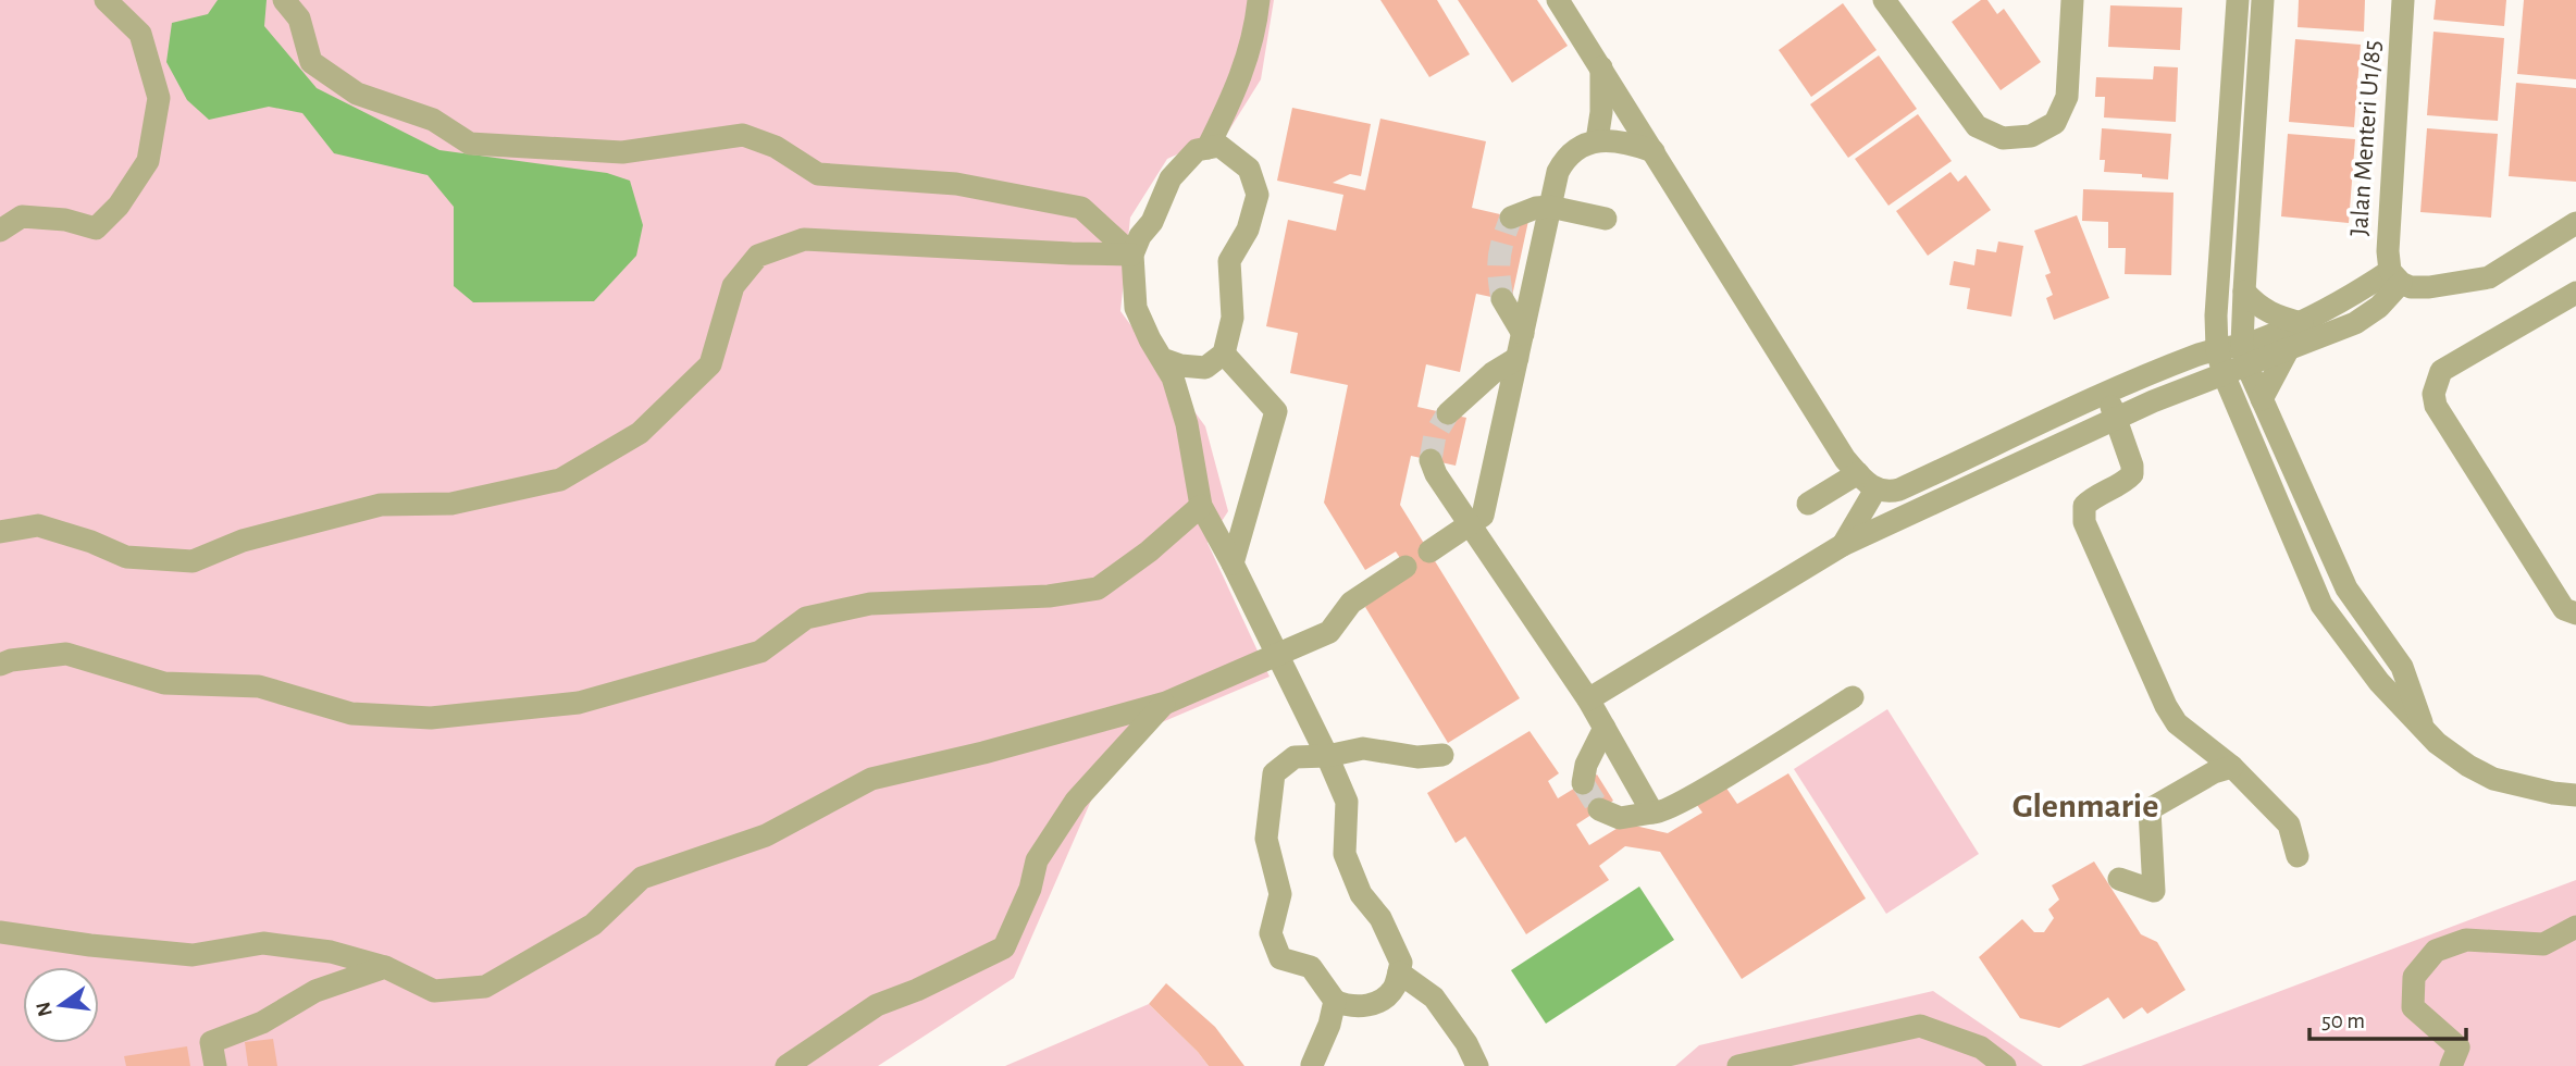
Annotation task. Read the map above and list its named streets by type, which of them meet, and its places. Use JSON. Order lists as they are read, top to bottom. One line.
{"streets":{"street":["Jalan Menteri U1/85"]},"districts":["Glenmarie"],"scale_bar":"50 m","north":"left"}
